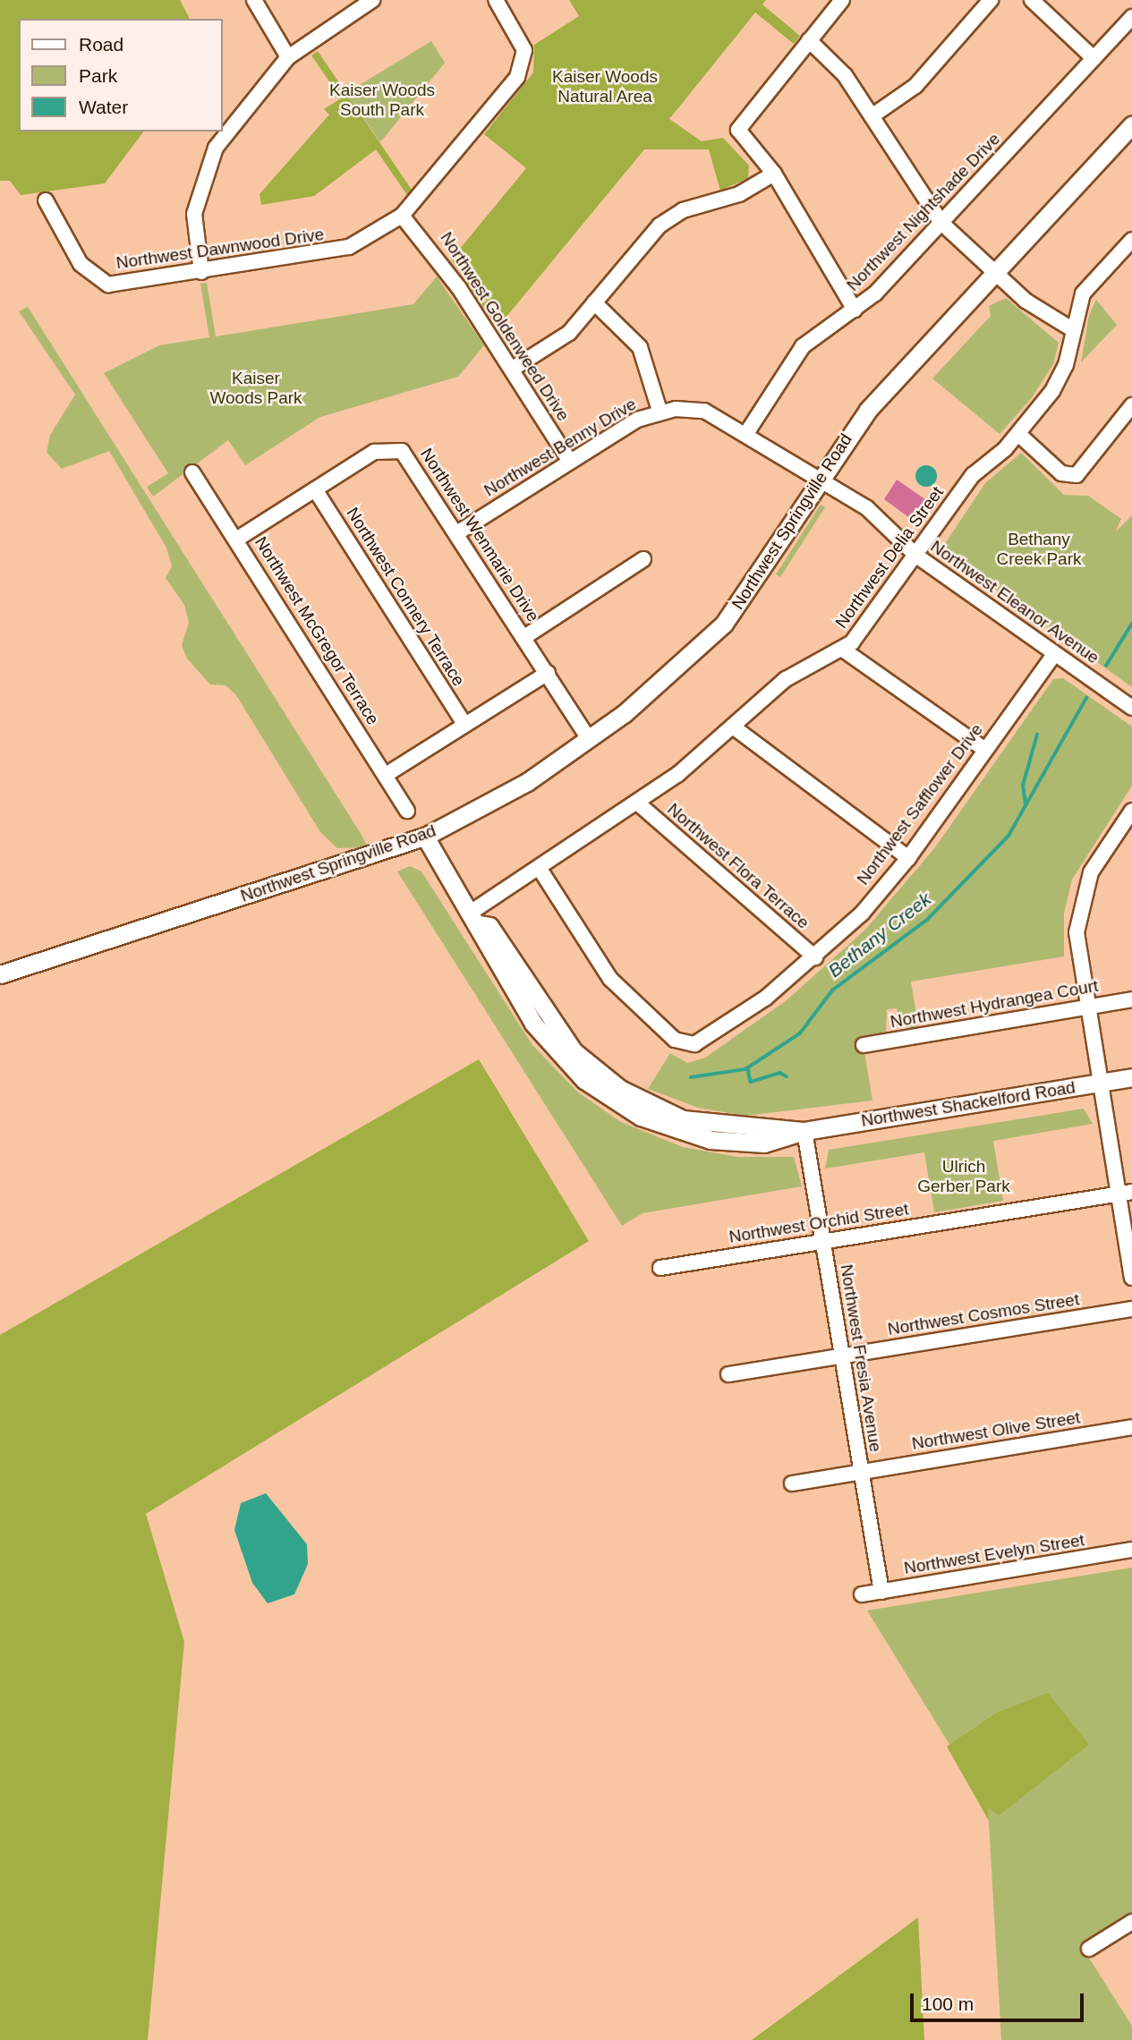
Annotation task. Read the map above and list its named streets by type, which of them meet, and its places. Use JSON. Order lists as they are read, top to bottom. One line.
{"streets":{"street":["Northwest Nightshade Drive","Northwest Dawnwood Drive","Northwest Goldenweed Drive","Northwest Benny Drive","Northwest Springville Road","Northwest Wenmarie Drive","Northwest Delia Street","Northwest Connery Terrace","Northwest Eleanor Avenue","Northwest McGregor Terrace","Northwest Safflower Drive","Northwest Flora Terrace","Northwest Hydrangea Court","Northwest Shackelford Road","Northwest Orchid Street","Northwest Cosmos Street","Northwest Fresia Avenue","Northwest Olive Street","Northwest Evelyn Street"]},"crossings":[["Northwest Nightshade Drive","Northwest Benny Drive"],["Northwest Dawnwood Drive","Northwest Goldenweed Drive"],["Northwest Goldenweed Drive","Northwest Benny Drive"],["Northwest Benny Drive","Northwest Springville Road"],["Northwest Benny Drive","Northwest Wenmarie Drive"],["Northwest Benny Drive","Northwest Eleanor Avenue"],["Northwest Springville Road","Northwest Wenmarie Drive"],["Northwest Springville Road","Northwest Eleanor Avenue"],["Northwest Springville Road","Northwest Shackelford Road"],["Northwest Wenmarie Drive","Northwest Connery Terrace"],["Northwest Wenmarie Drive","Northwest McGregor Terrace"],["Northwest Delia Street","Northwest Eleanor Avenue"],["Northwest Delia Street","Northwest Safflower Drive"],["Northwest Delia Street","Northwest Flora Terrace"],["Northwest Delia Street","Northwest Shackelford Road"],["Northwest Eleanor Avenue","Northwest Safflower Drive"],["Northwest Safflower Drive","Northwest Flora Terrace"],["Northwest Shackelford Road","Northwest Fresia Avenue"],["Northwest Orchid Street","Northwest Fresia Avenue"],["Northwest Cosmos Street","Northwest Fresia Avenue"],["Northwest Fresia Avenue","Northwest Olive Street"],["Northwest Fresia Avenue","Northwest Evelyn Street"]],"water":["Bethany Creek"],"parks":["Kaiser Woods Natural Area","Kaiser Woods South Park","Kaiser Woods Park","Bethany Creek Park","Ulrich Gerber Park"],"legend":["Road","Park","Water"],"scale_bar":"100 m"}
